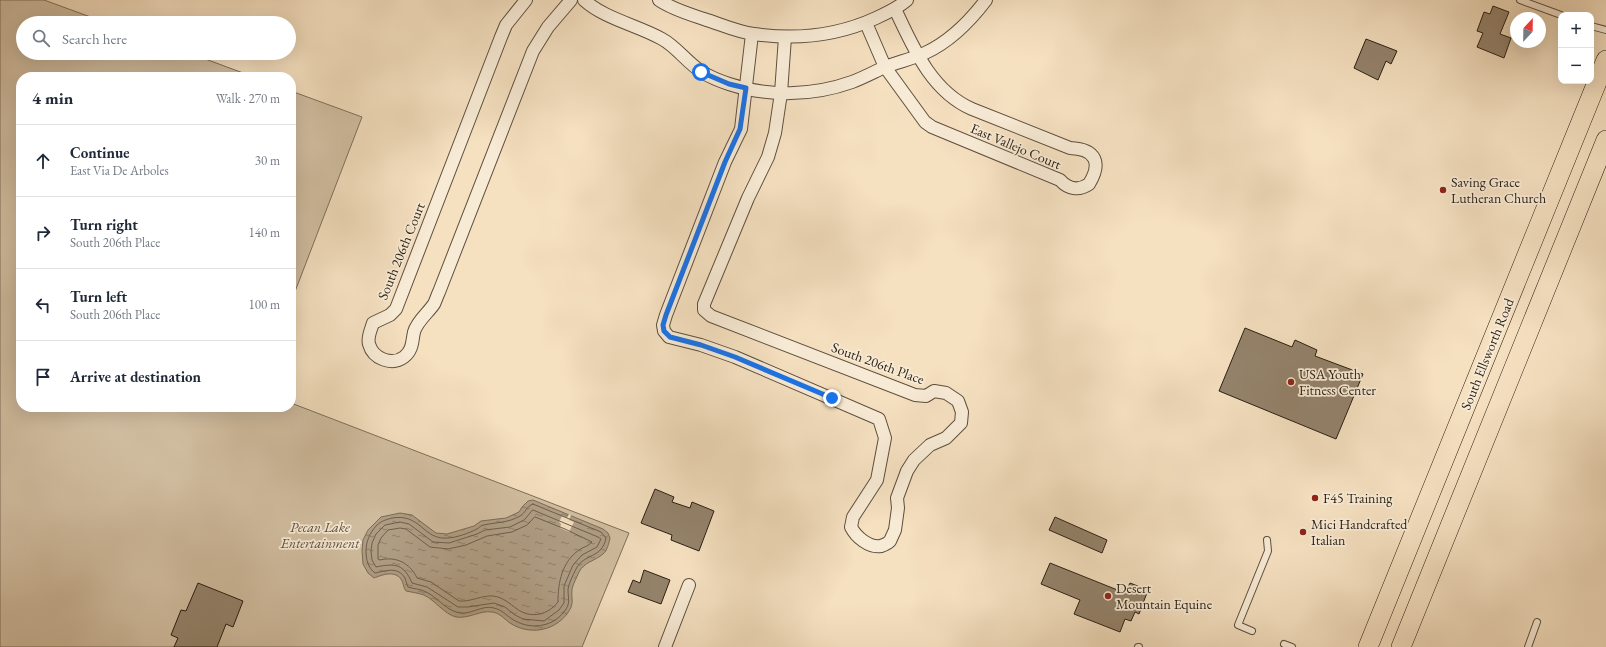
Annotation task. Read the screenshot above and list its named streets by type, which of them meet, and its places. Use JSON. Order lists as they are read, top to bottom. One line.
{"streets":{"main road":["South Ellsworth Road"],"street":["East Vallejo Court","South 206th Court","South 206th Place"]},"parks":["Pecan Lake Entertainment"],"places":["Saving Grace Lutheran Church","USA Youth Fitness Center","F45 Training","Mici Handcrafted Italian","Desert Mountain Equine"],"north":"top","page":{"map_buttons":["+","−"],"search":"Search here","heading":["4 min","Walk · 270 m"],"list":[["Continue","East Via De Arboles","30 m"],["Turn right","South 206th Place","140 m"],["Turn left","South 206th Place","100 m"],"Arrive at destination"]}}
